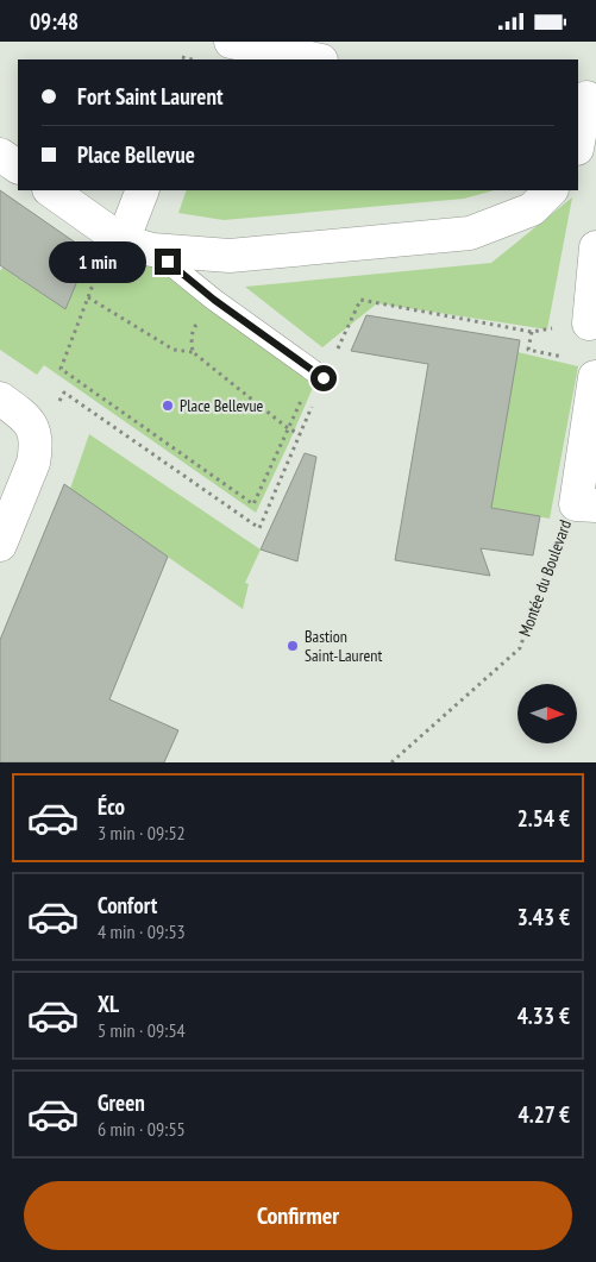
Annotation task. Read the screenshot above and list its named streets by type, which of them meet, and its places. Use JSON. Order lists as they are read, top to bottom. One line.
{"streets":{"street":["Montée du Boulevard"]},"places":["Place Bellevue","Bastion Saint-Laurent"],"north":"right","page":{"status":"09:48","banner":["Fort Saint Laurent","Place Bellevue"],"bubble":"1 min","list":[{"name":"Éco","note":"3 min · 09:52","value":"2.54 €"},{"name":"Confort","note":"4 min · 09:53","value":"3.43 €"},{"name":"XL","note":"5 min · 09:54","value":"4.33 €"},{"name":"Green","note":"6 min · 09:55","value":"4.27 €"}],"buttons":"Confirmer"}}
